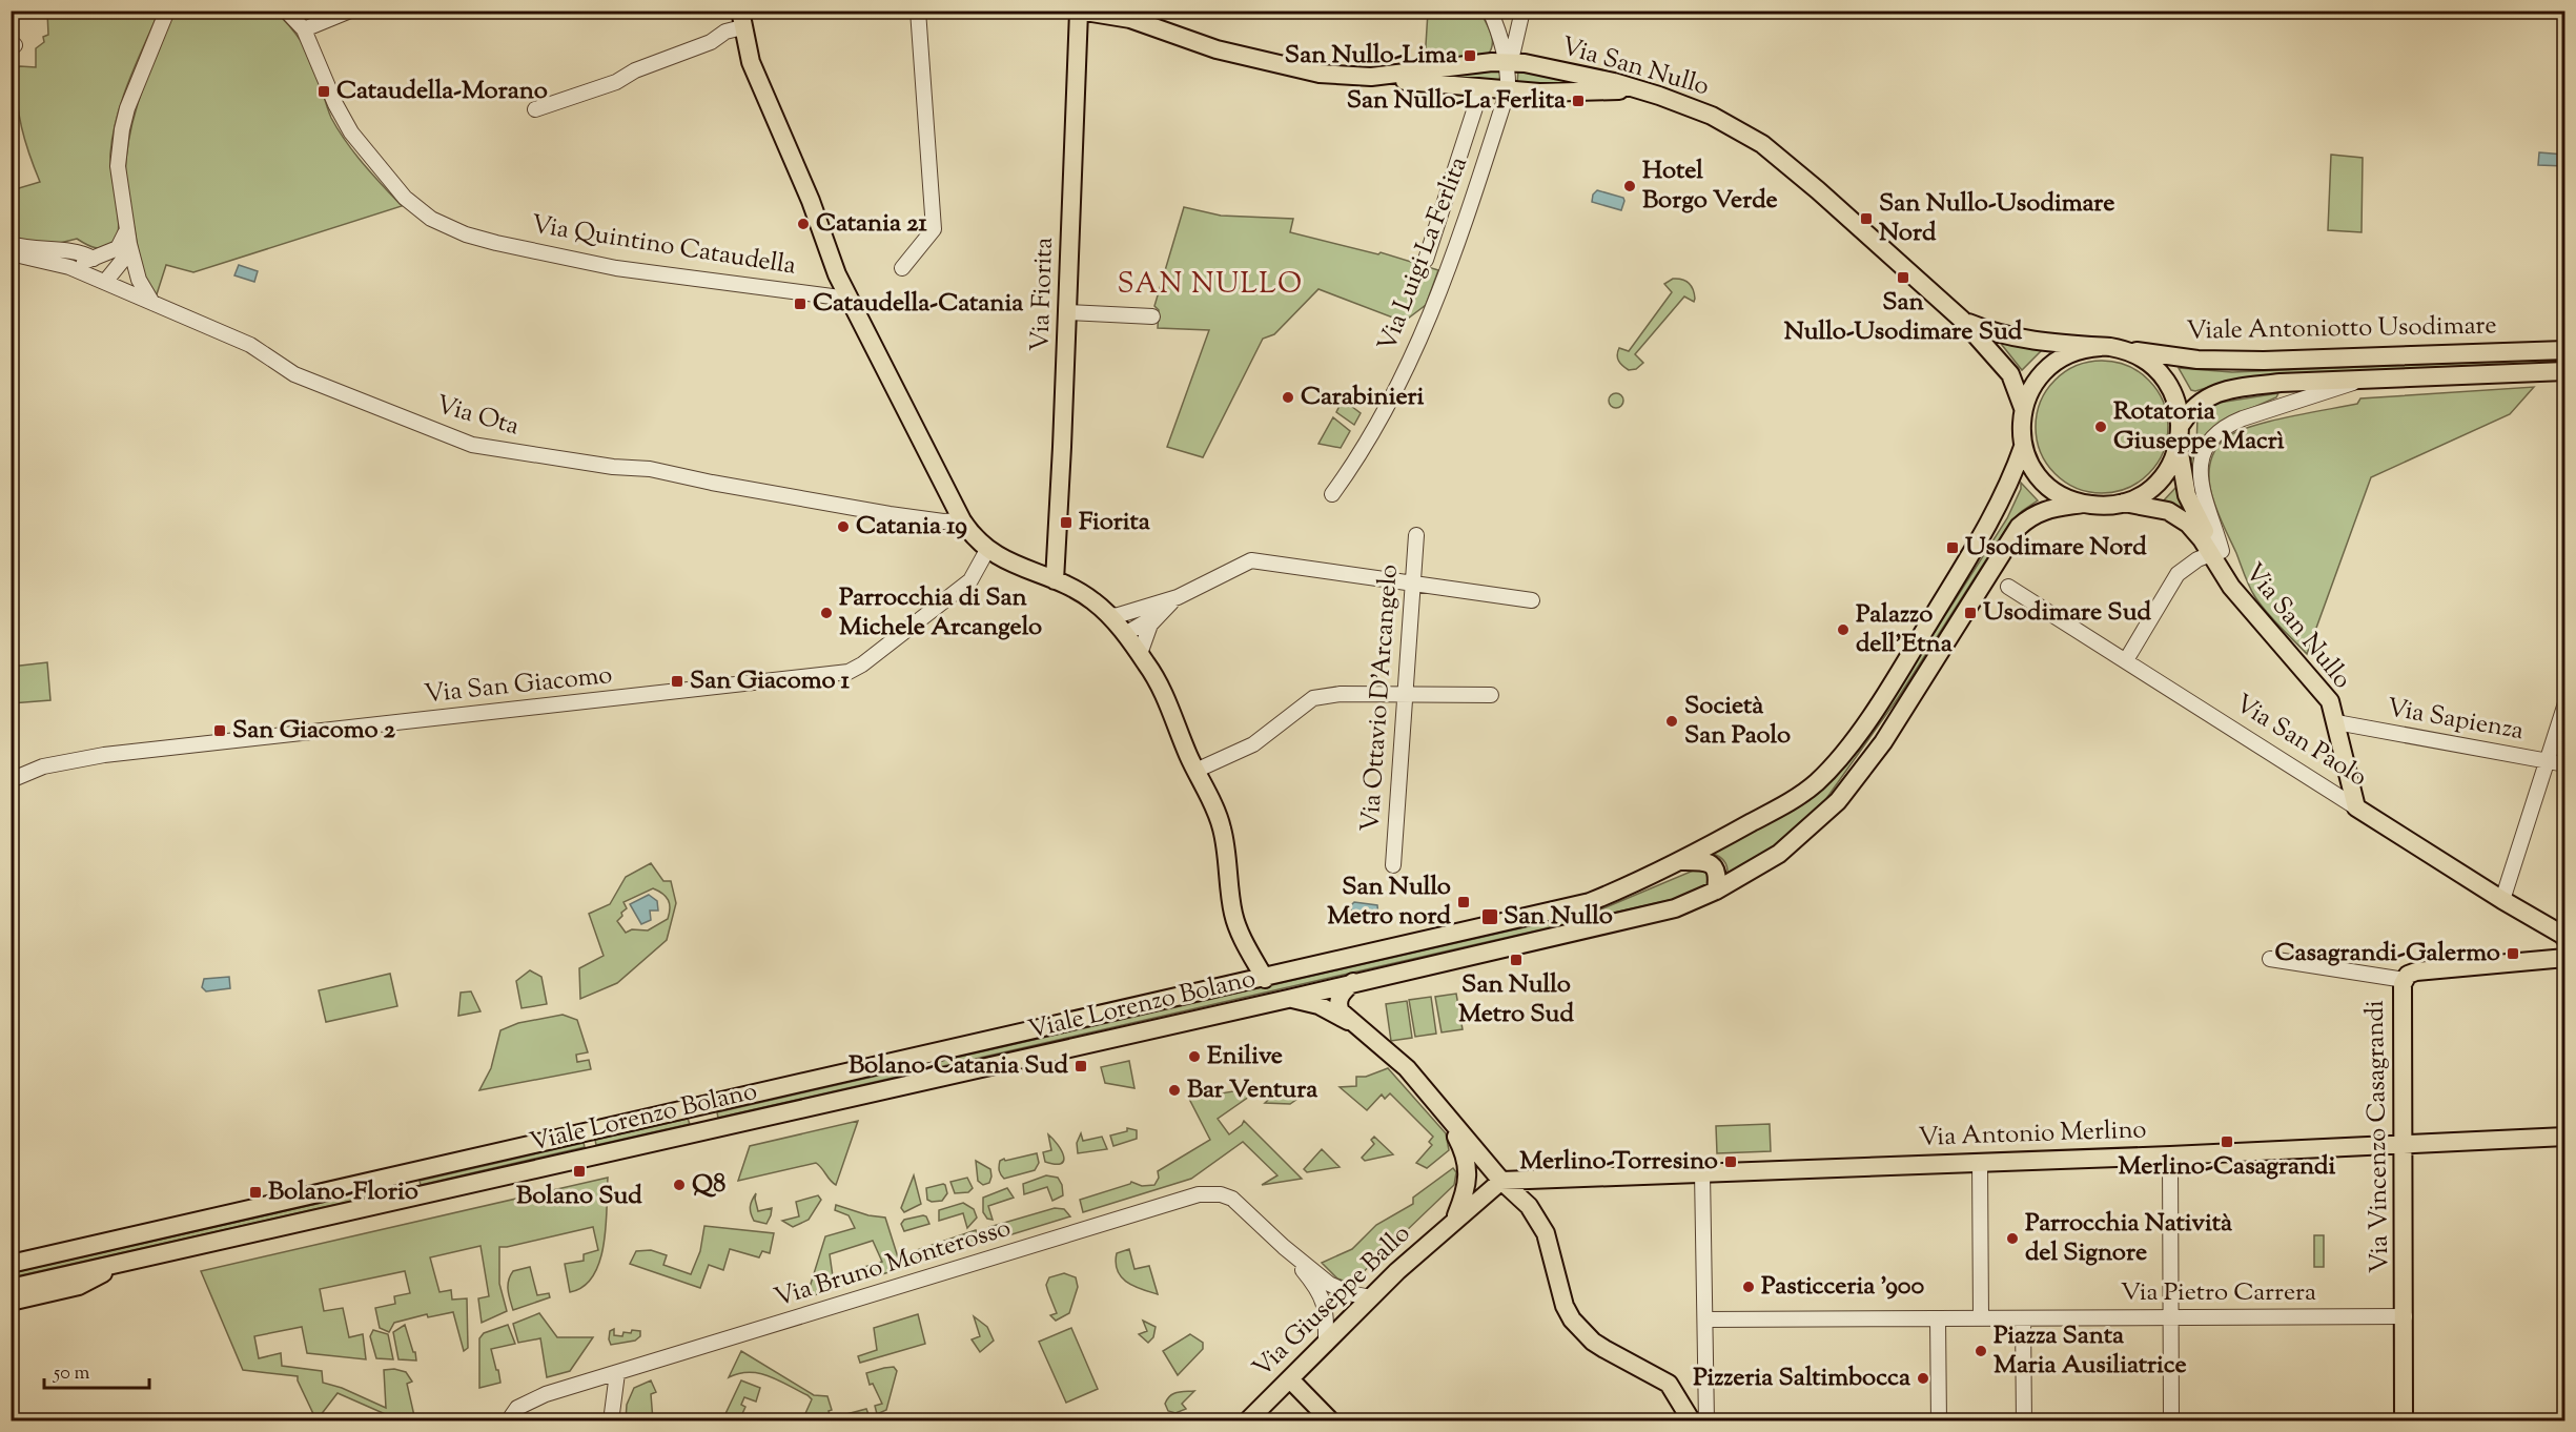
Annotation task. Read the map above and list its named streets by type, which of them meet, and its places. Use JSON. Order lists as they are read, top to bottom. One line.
{"streets":{"main road":["Via San Nullo","Via Fiorita","Viale Antoniotto Usodimare","Via San Paolo","Viale Lorenzo Bolano","Via Antonio Merlino","Via Vincenzo Casagrandi","Via Giuseppe Ballo"],"street":["Via Quintino Cataudella","Via Luigi La Ferlita","Via Ota","Via San Giacomo","Via Ottavio D'Arcangelo","Via Sapienza","Via Bruno Monterosso","Via Pietro Carrera"]},"crossings":[["Via San Nullo","Via Fiorita"],["Via San Nullo","Via Sapienza"],["Via San Nullo","Via San Paolo"],["Via Antonio Merlino","Via Vincenzo Casagrandi"],["Via Antonio Merlino","Via Giuseppe Ballo"],["Via Vincenzo Casagrandi","Via Pietro Carrera"]],"districts":["SAN NULLO"],"places":{"transit":["San Nullo-Lima","Cataudella-Morano","San Nullo-La Ferlita","San Nullo-Usodimare Nord","San Nullo-Usodimare Sud","Cataudella-Catania","Fiorita","Usodimare Nord","Usodimare Sud","San Giacomo 1","San Giacomo 2","San Nullo Metro nord","San Nullo","Casagrandi-Galermo","San Nullo Metro Sud","Bolano-Catania Sud","Merlino-Casagrandi","Merlino-Torresino","Bolano Sud","Bolano-Florio"],"other":["Hotel Borgo Verde","Catania 21","Carabinieri","Rotatoria Giuseppe Macrì","Catania 19","Parrocchia di San Michele Arcangelo","Palazzo dell'Etna","Società San Paolo","Enilive","Bar Ventura","Q8","Parrocchia Natività del Signore","Pasticceria '900","Piazza Santa Maria Ausiliatrice","Pizzeria Saltimbocca"]},"scale_bar":"50 m"}
